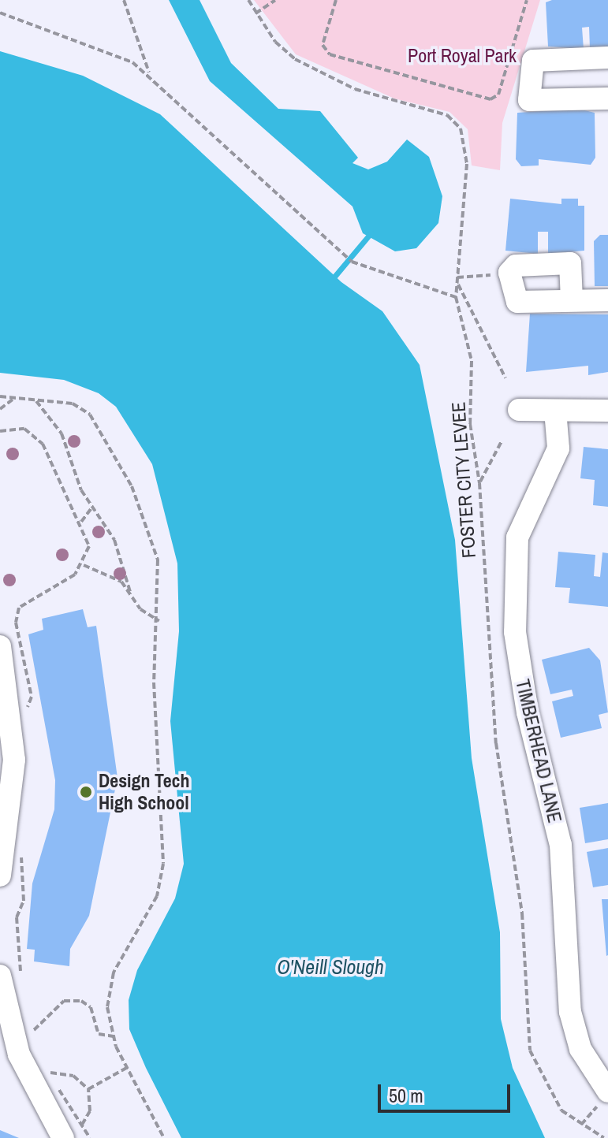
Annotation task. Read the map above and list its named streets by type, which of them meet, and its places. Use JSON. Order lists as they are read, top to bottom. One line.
{"streets":{"street":["TIMBERHEAD LANE"],"path":["FOSTER CITY LEVEE"]},"water":["O'Neill Slough"],"parks":["Port Royal Park"],"places":["Design Tech High School"],"scale_bar":"50 m"}
